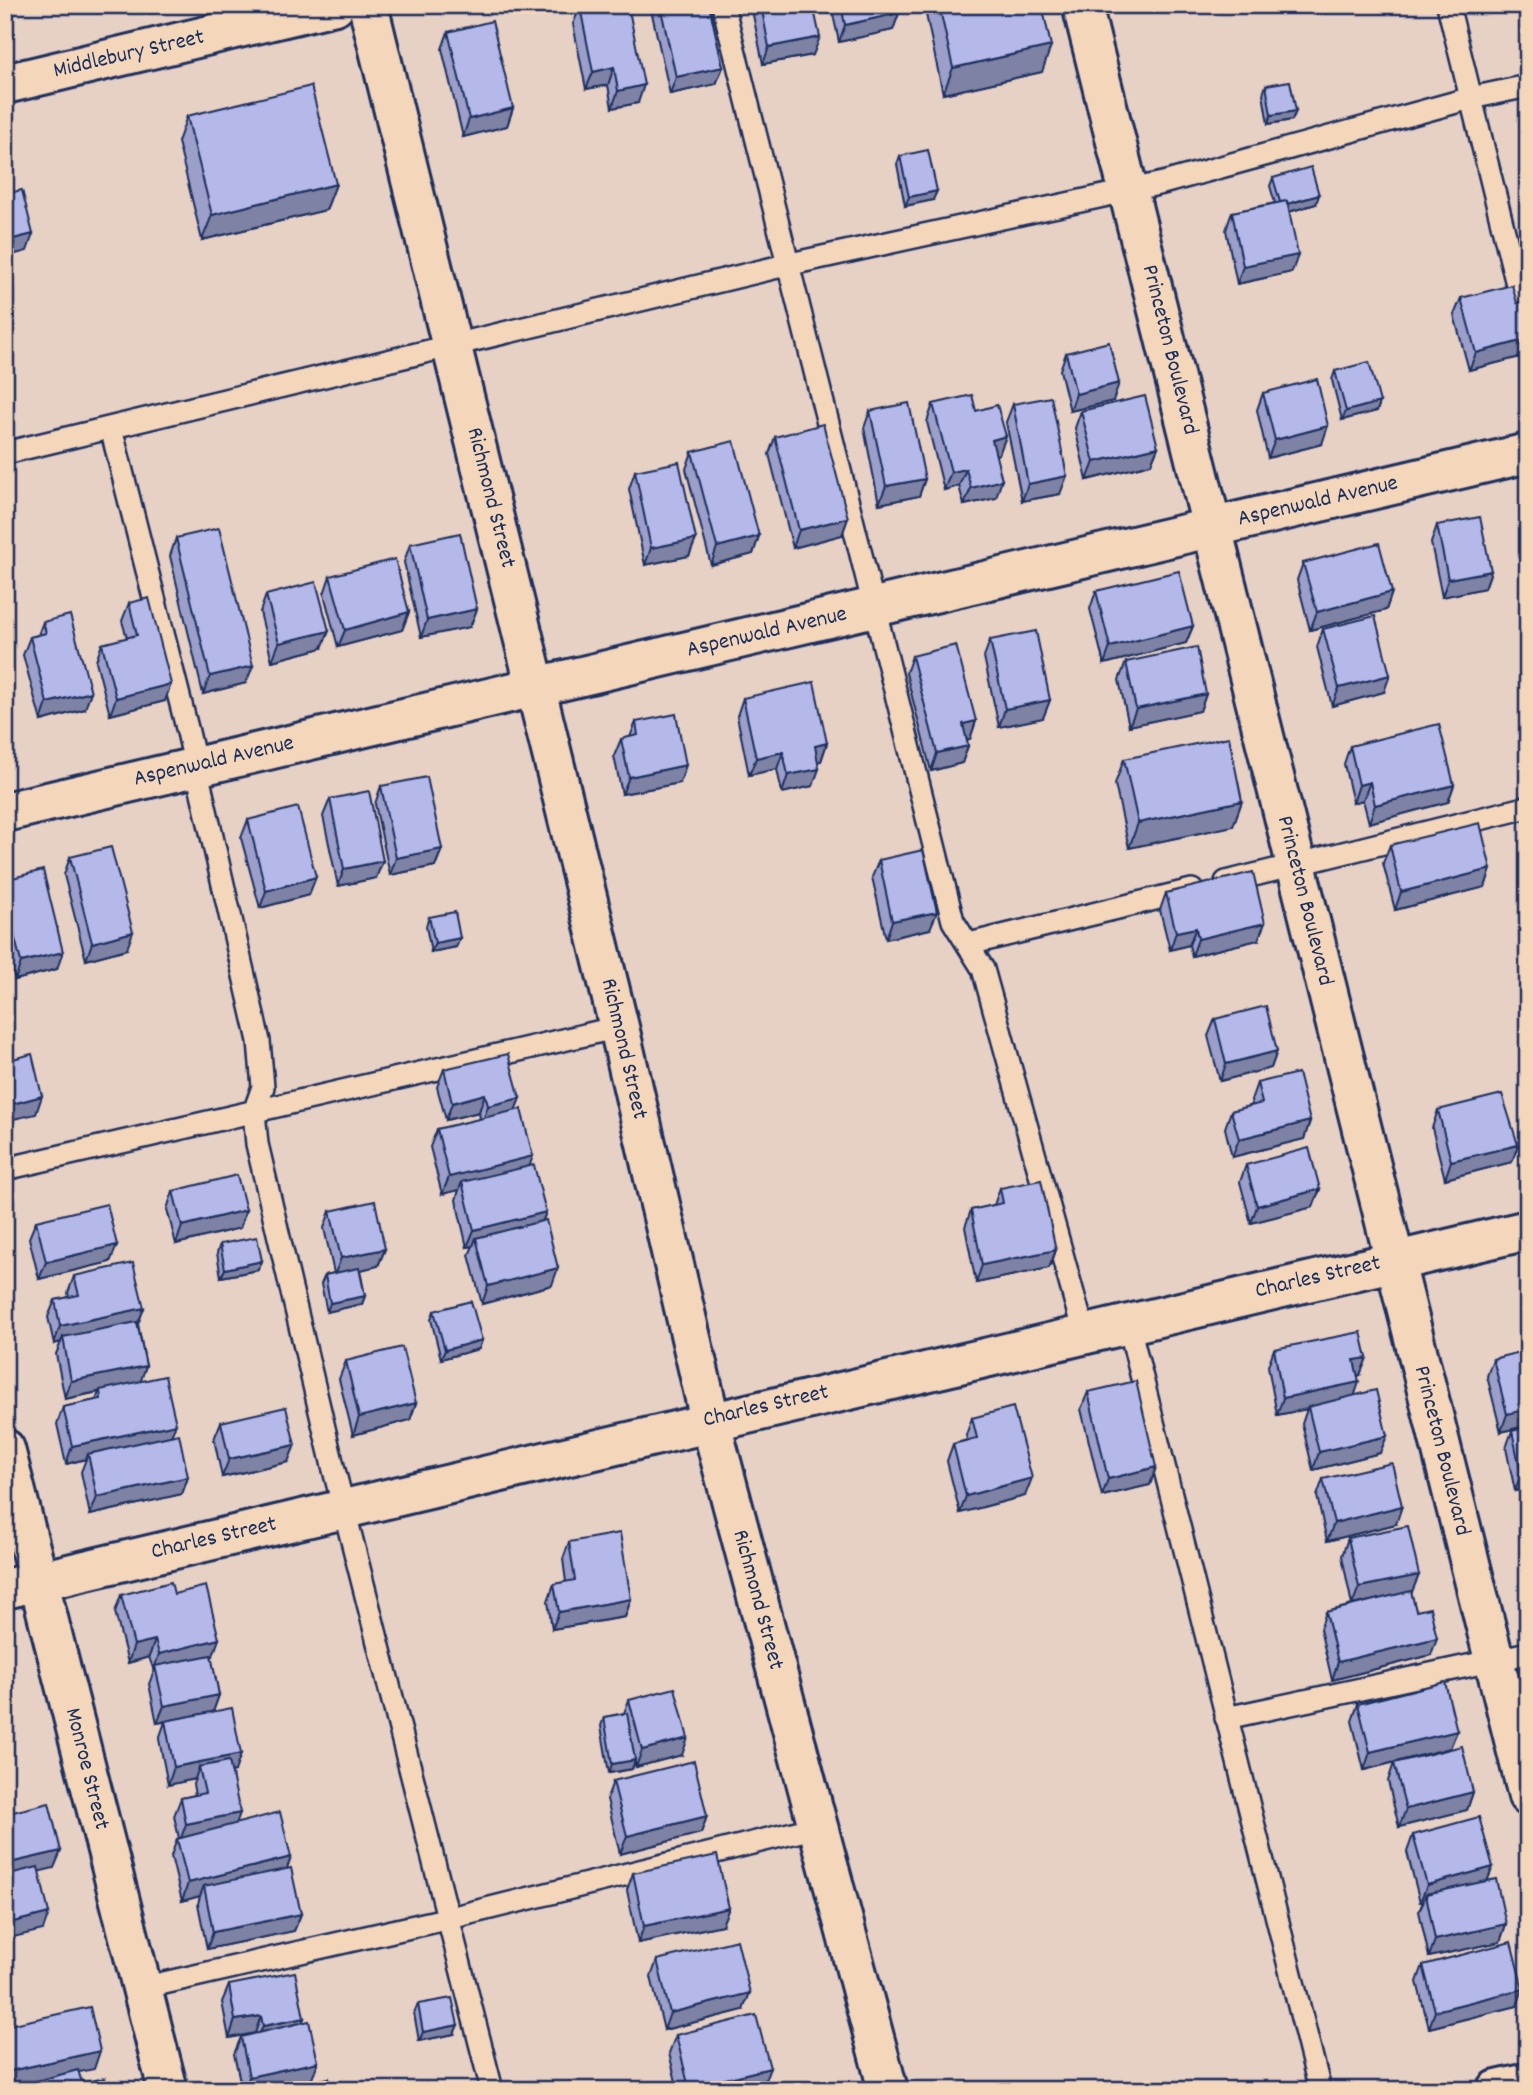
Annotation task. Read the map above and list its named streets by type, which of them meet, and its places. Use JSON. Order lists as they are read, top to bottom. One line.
{"streets":{"street":["Middlebury Street","Princeton Boulevard","Richmond Street","Aspenwald Avenue","Charles Street","Monroe Street"]},"crossings":[["Princeton Boulevard","Aspenwald Avenue"],["Princeton Boulevard","Charles Street"],["Richmond Street","Aspenwald Avenue"],["Richmond Street","Charles Street"],["Charles Street","Monroe Street"]]}
